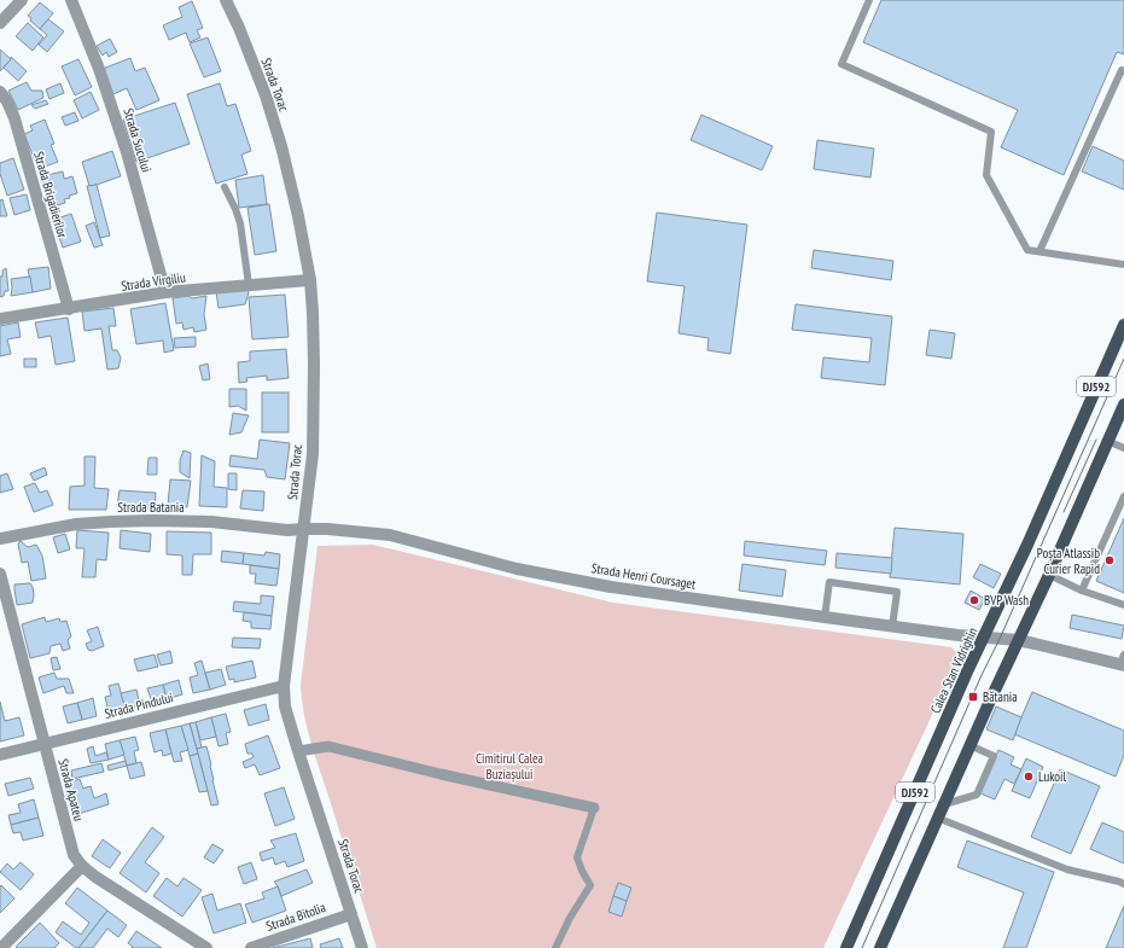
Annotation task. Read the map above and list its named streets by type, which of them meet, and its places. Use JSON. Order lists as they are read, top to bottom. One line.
{"streets":{"main road":["DJ592","Calea Stan Vidrighin"],"street":["Strada Torac","Strada Sucului","Strada Brigadierilor","Strada Virgiliu","Strada Batania","Strada Henri Coursaget","Strada Pindului","Strada Apateu","Strada Bitolia"]},"crossings":[["Strada Torac","Strada Virgiliu"],["Strada Torac","Strada Batania"],["Strada Torac","Strada Henri Coursaget"],["Strada Torac","Strada Pindului"],["Strada Torac","Strada Bitolia"],["Strada Sucului","Strada Virgiliu"],["Strada Brigadierilor","Strada Virgiliu"],["DJ592","Strada Henri Coursaget"],["Strada Batania","Strada Henri Coursaget"],["Strada Henri Coursaget","Calea Stan Vidrighin"],["Strada Pindului","Strada Apateu"]],"parks":["Cimitirul Calea Buziașului"],"places":{"other":["Poșta Atlassib Curier Rapid","BVP Wash","Lukoil"],"transit":["Bătania"]}}
